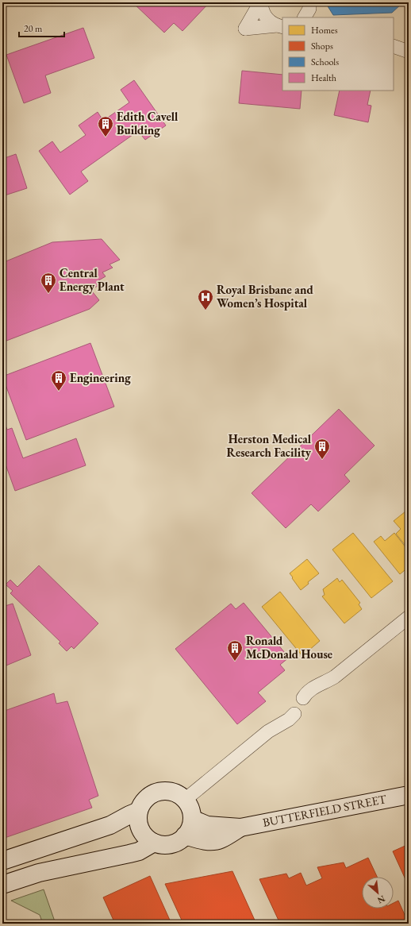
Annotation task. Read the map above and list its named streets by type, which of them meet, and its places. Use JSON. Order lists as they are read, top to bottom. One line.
{"streets":{"street":["BUTTERFIELD STREET"]},"places":{"building":["Edith Cavell Building","Central Energy Plant","Engineering","Herston Medical Research Facility","Ronald McDonald House"],"hospital":["Royal Brisbane and Women’s Hospital"]},"legend":["Homes","Shops","Schools","Health"],"scale_bar":"20 m","north":"bottom right"}
